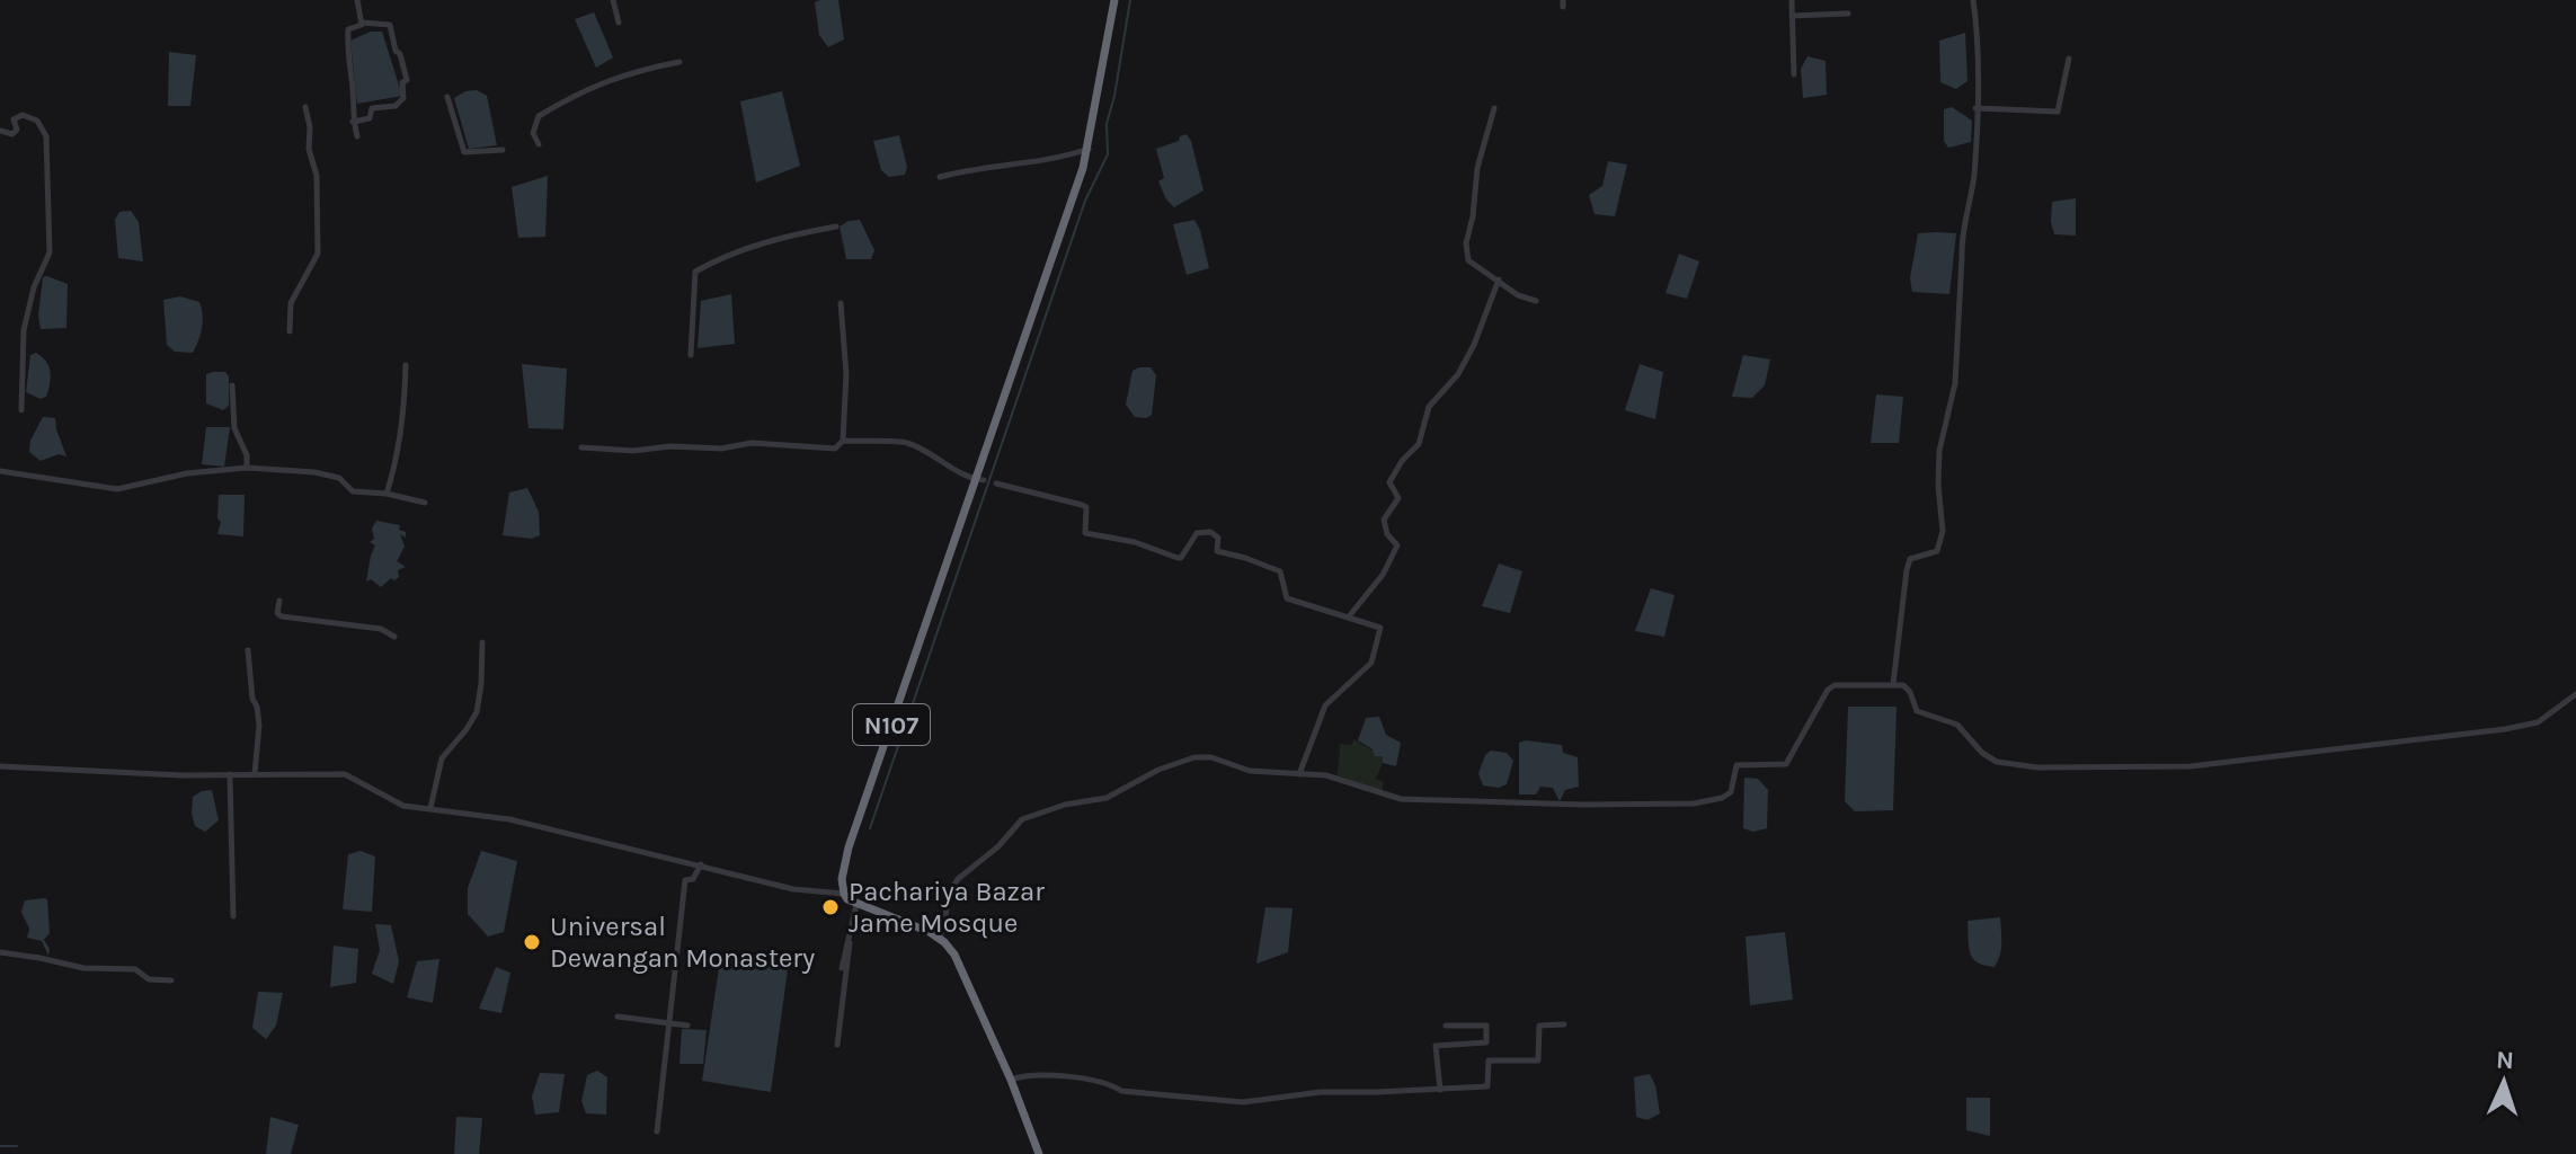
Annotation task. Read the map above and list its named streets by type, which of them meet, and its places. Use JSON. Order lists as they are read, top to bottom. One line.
{"streets":{"highway":["N107"]},"places":["Pachariya Bazar Jame Mosque","Universal Dewangan Monastery"],"north":"top"}
